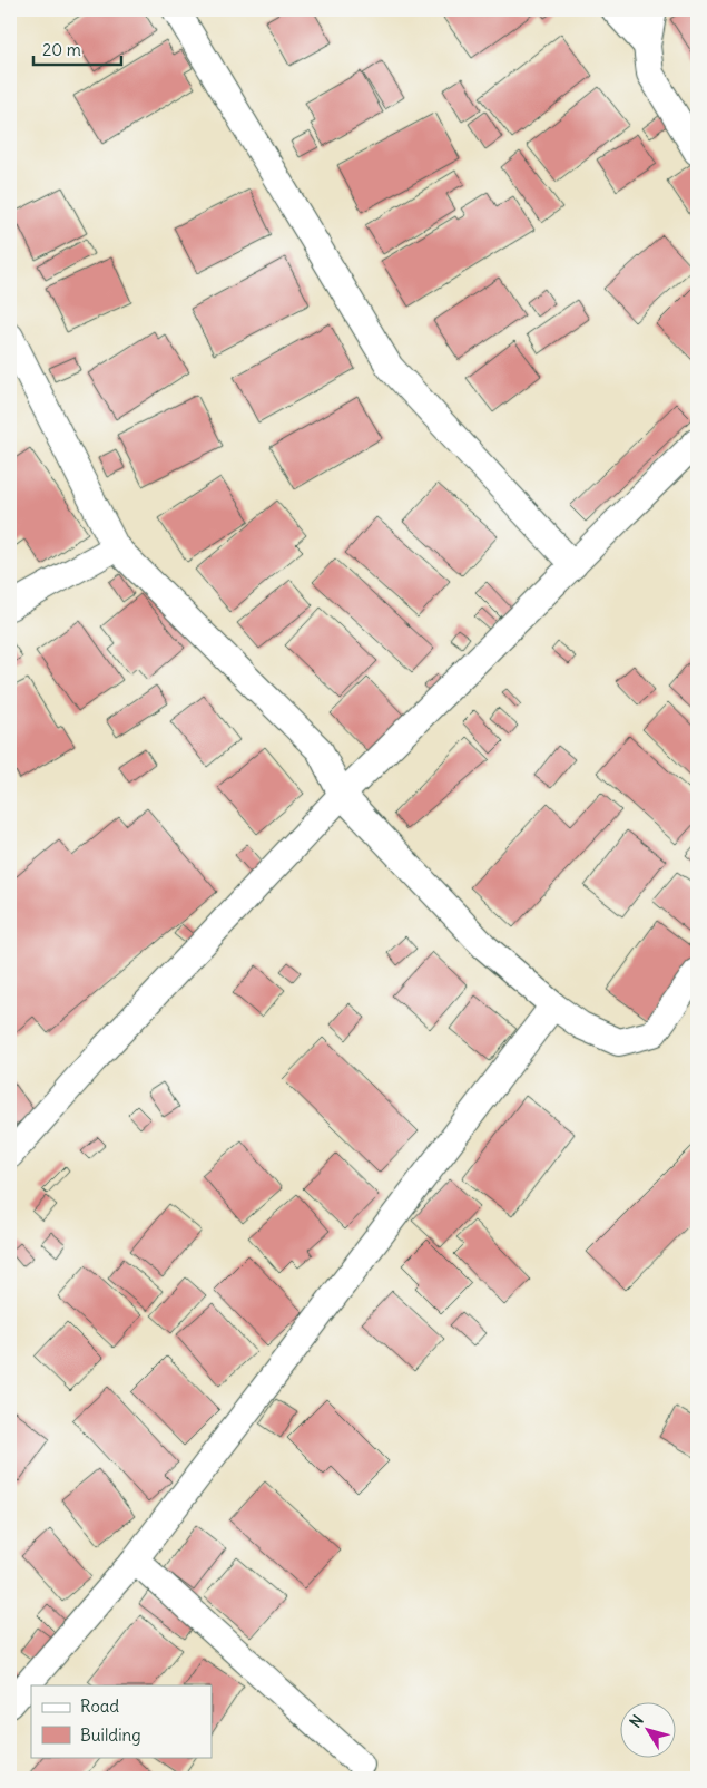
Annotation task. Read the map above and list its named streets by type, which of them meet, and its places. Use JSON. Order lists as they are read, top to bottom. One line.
{"legend":["Road","Building"],"scale_bar":"20 m","north":"top left"}
